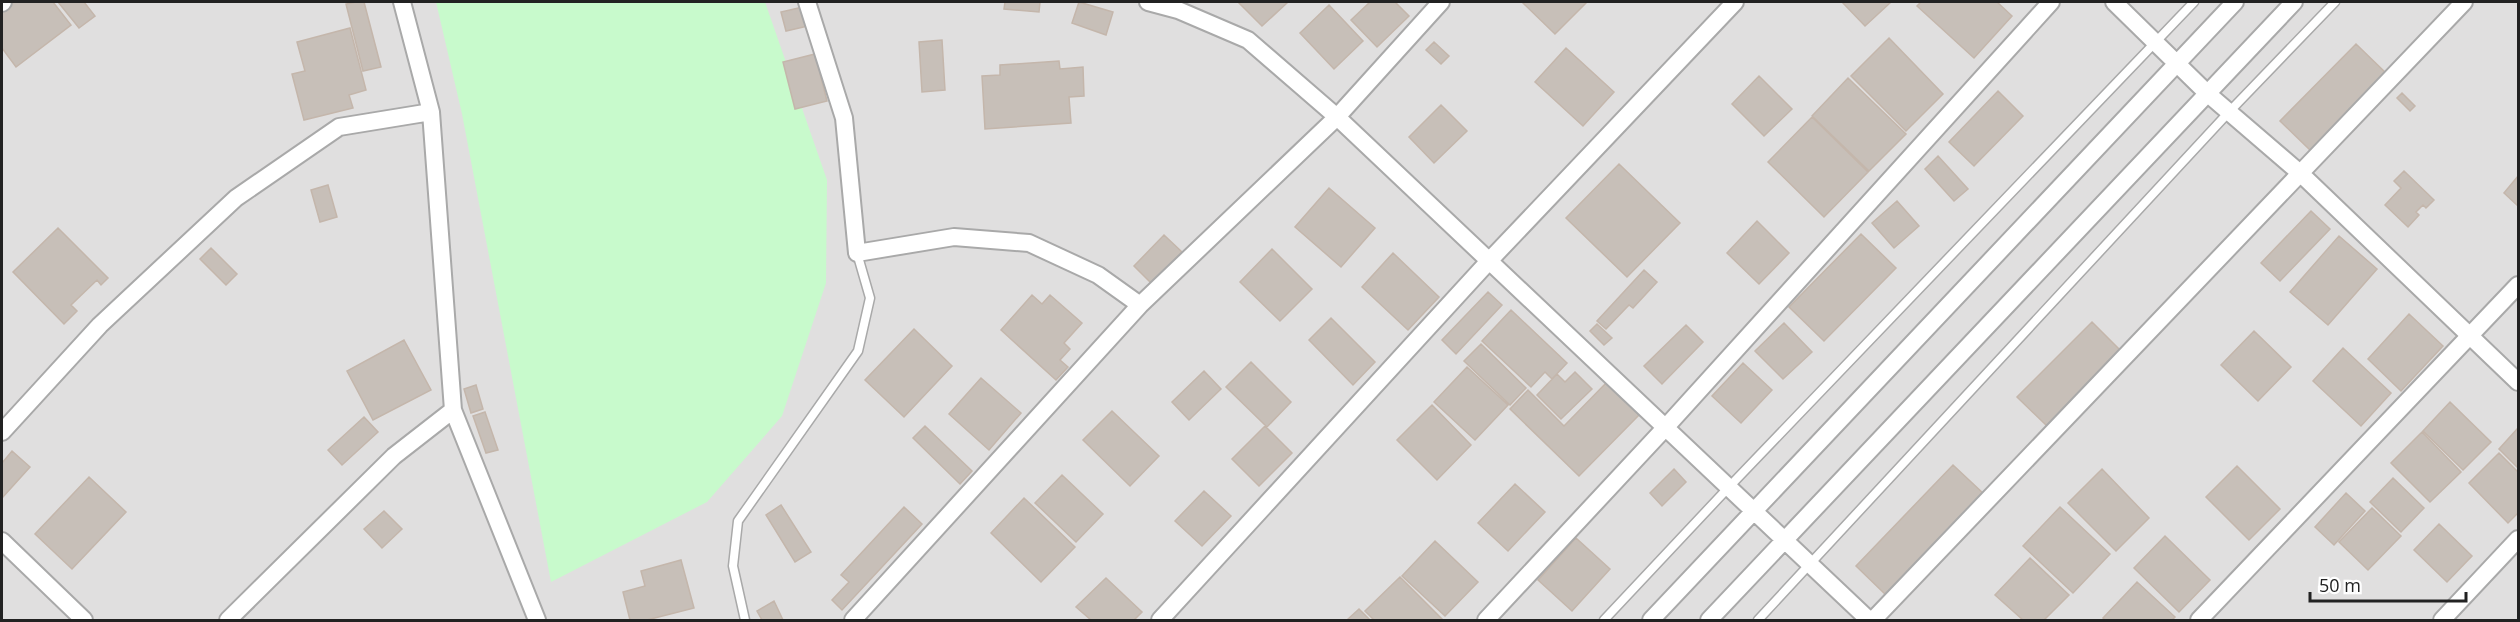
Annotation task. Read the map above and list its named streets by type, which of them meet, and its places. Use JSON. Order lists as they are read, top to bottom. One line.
{"scale_bar":"50 m"}
